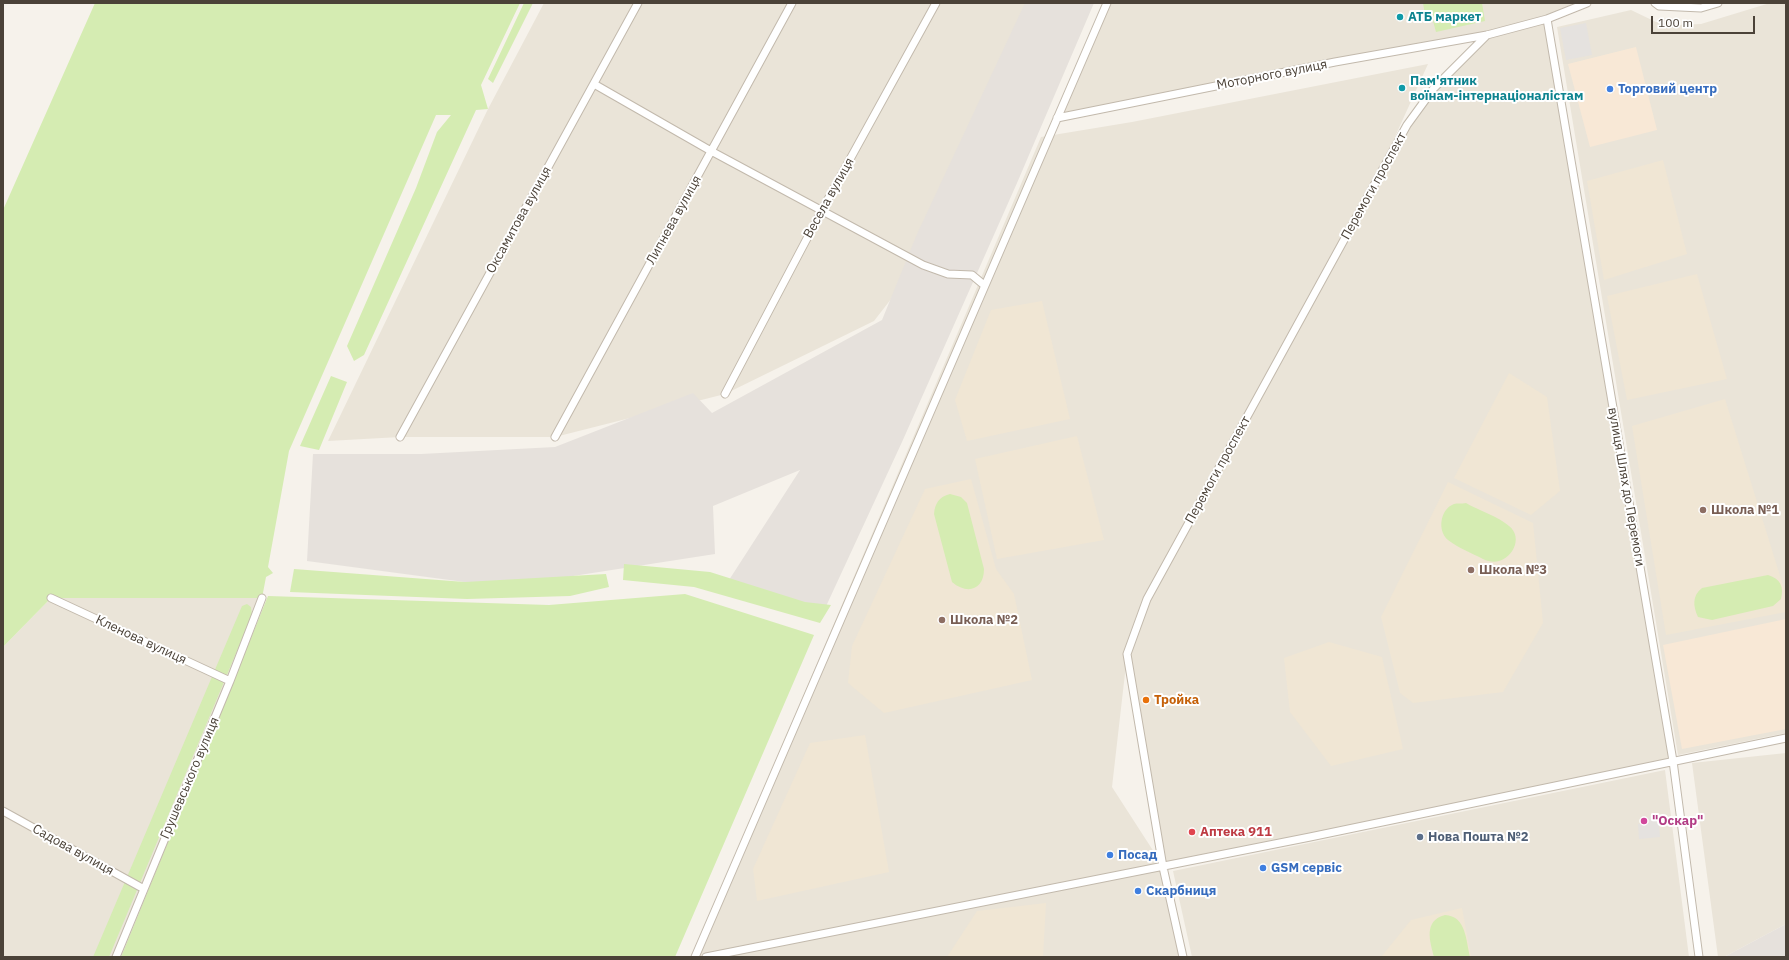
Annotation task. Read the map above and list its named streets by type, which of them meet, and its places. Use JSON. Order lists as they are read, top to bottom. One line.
{"streets":{"street":["Моторного вулиця","Перемоги проспект","Весела вулиця","Оксамитова вулиця","Липнева вулиця","вулиця Шлях до Перемоги","Кленова вулиця","Грушевського вулиця","Садова вулиця"]},"crossings":[["Моторного вулиця","Перемоги проспект"],["Моторного вулиця","вулиця Шлях до Перемоги"],["Кленова вулиця","Грушевського вулиця"],["Грушевського вулиця","Садова вулиця"]],"places":["АТБ маркет","Пам'ятник воїнам-інтернаціоналістам","Торговий центр","Школа №1","Школа №3","Школа №2","Тройка","\"Оскар\"","Аптека 911","Нова Пошта №2","Посад","GSM сервіс","Скарбниця"],"scale_bar":"100 m"}
